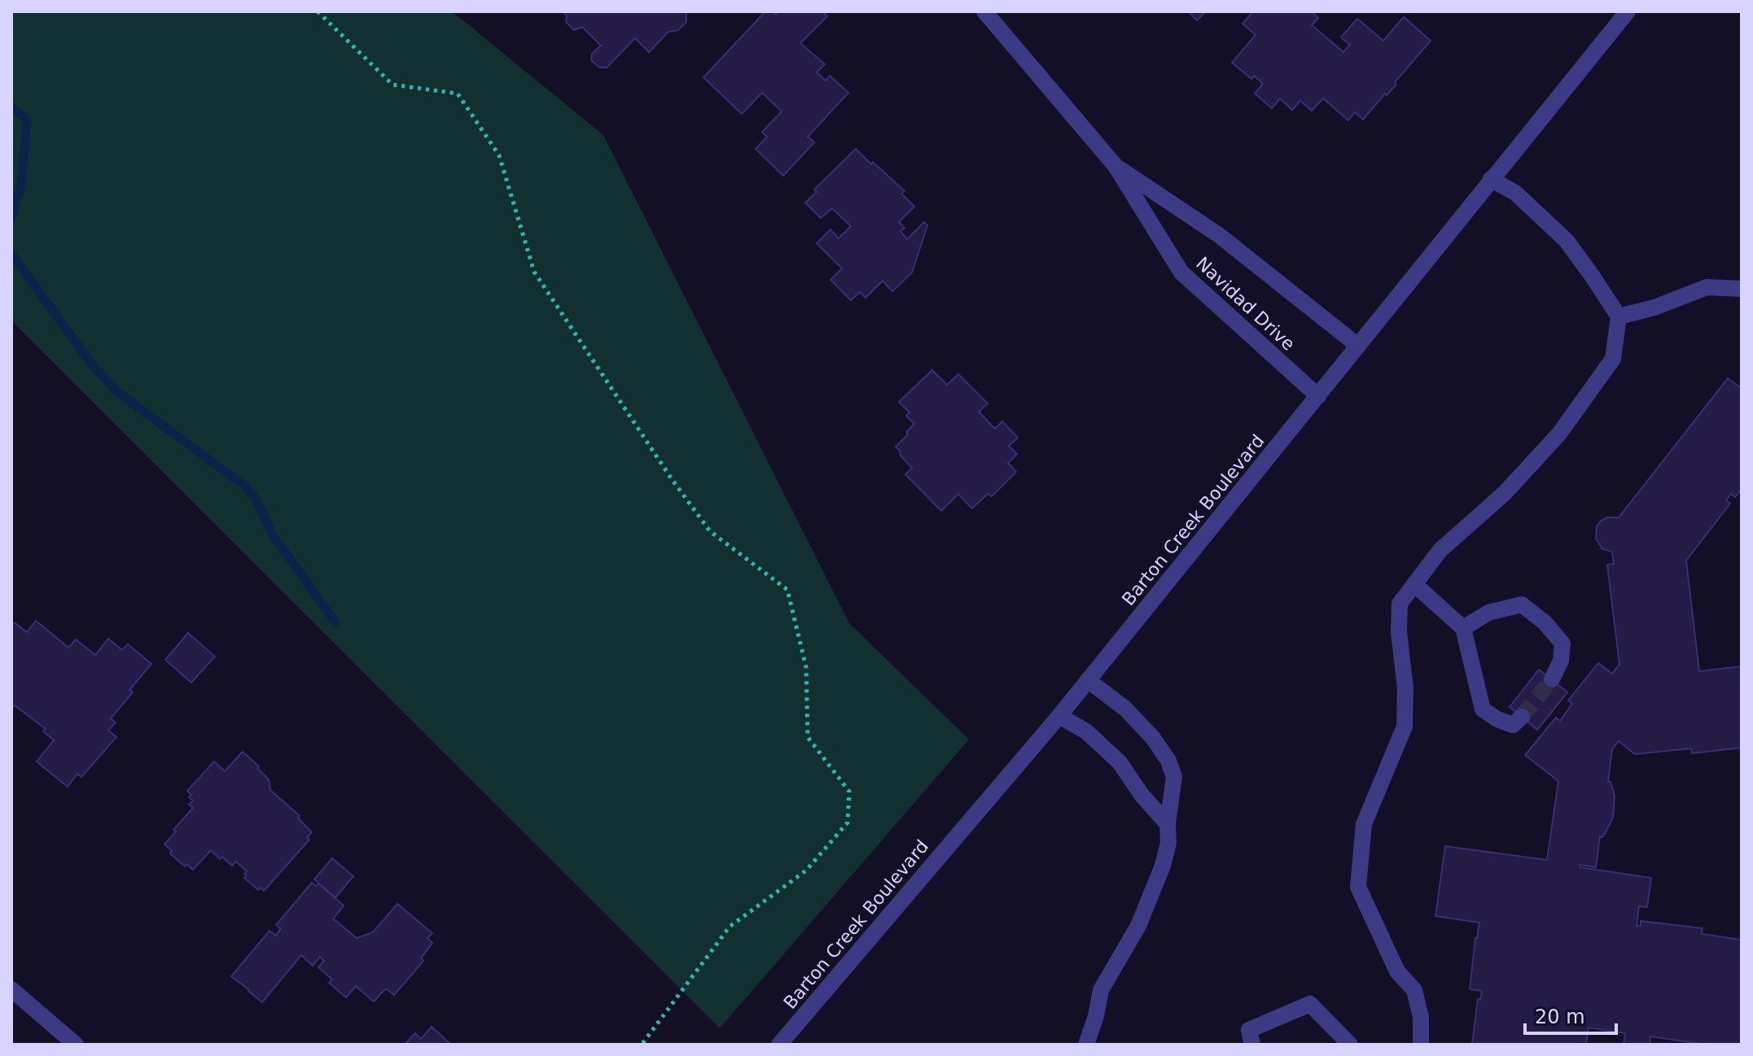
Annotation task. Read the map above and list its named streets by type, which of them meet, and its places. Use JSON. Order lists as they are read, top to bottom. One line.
{"streets":{"street":["Navidad Drive","Barton Creek Boulevard"]},"crossings":[["Navidad Drive","Barton Creek Boulevard"]],"scale_bar":"20 m"}
